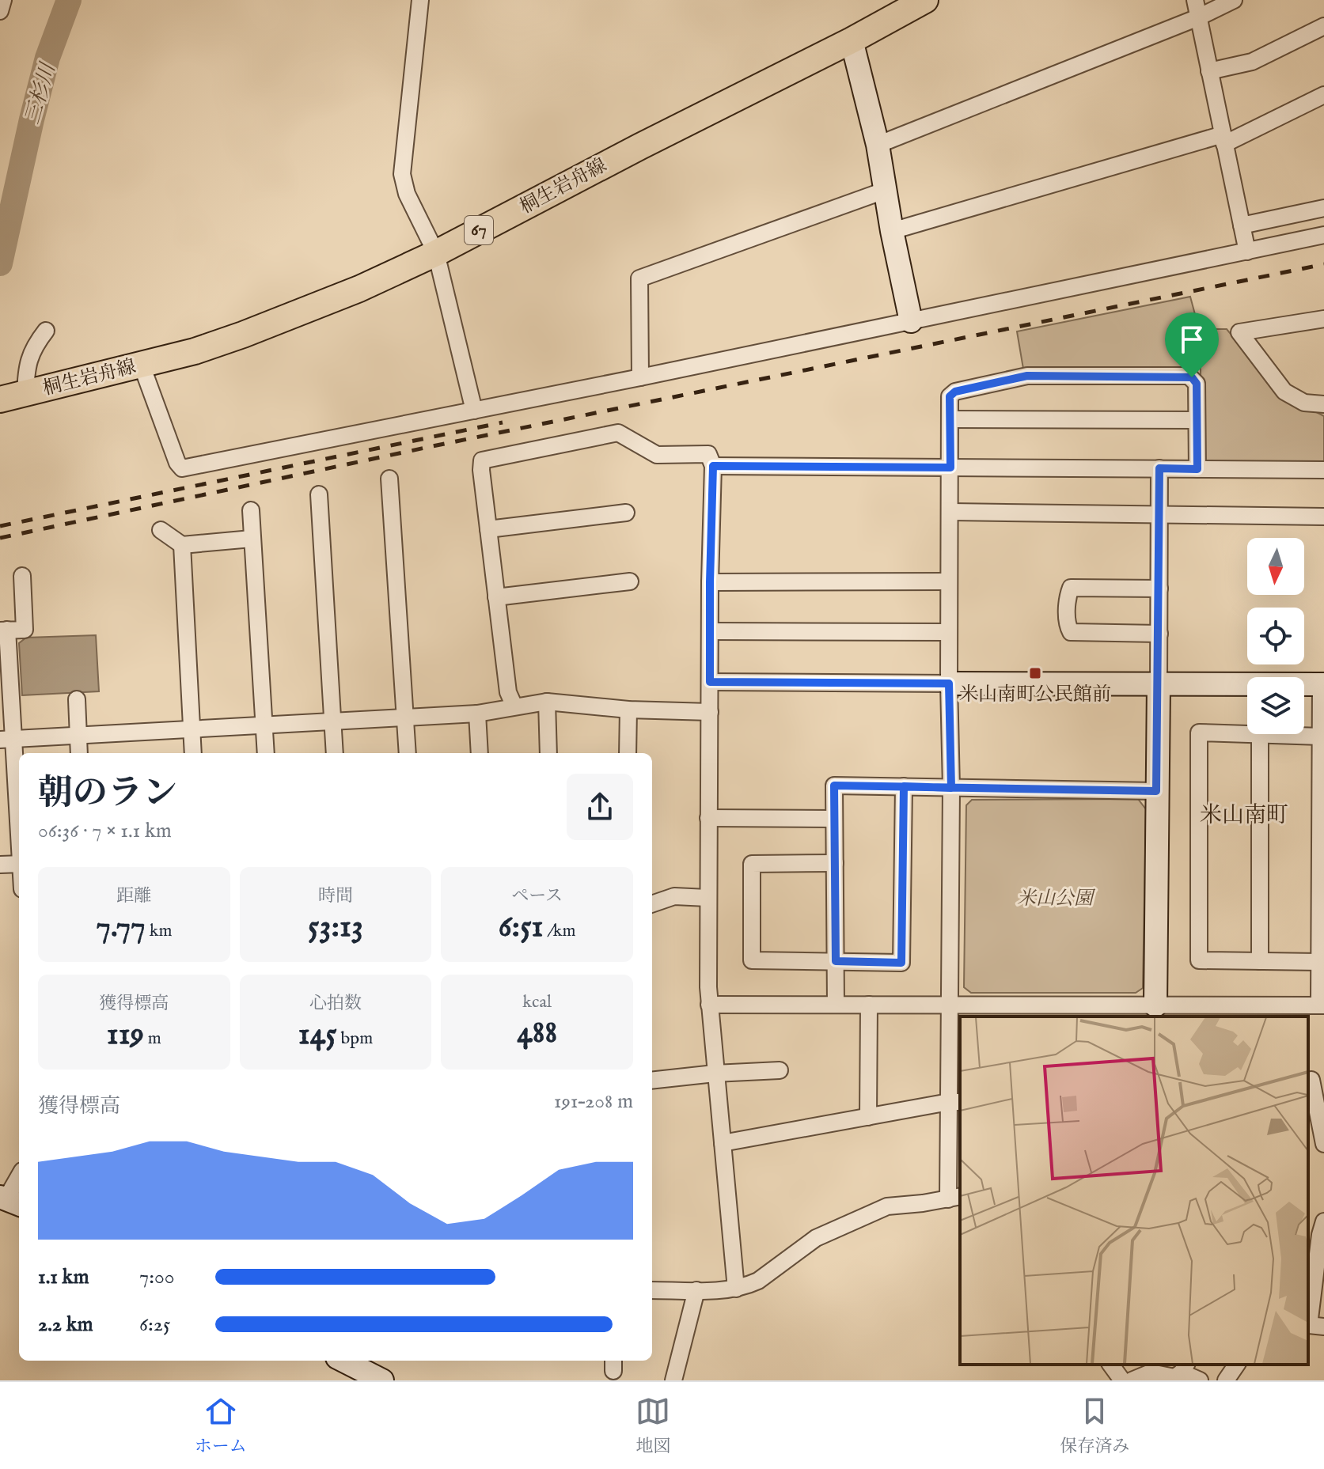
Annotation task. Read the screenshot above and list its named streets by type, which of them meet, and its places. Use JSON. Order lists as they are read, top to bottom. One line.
{"streets":{"main road":["桐生岩舟線","67"]},"districts":["米山南町"],"water":["三杉川"],"parks":["米山公園"],"places":{"transit":["米山南町公民館前"]},"north":"bottom","page":{"heading":["朝のラン","06:36 · 7 × 1.1 km"],"stats":[["距離","7.77 km"],["時間","53:13"],["ペース","6:51 /km"],["獲得標高","119 m"],["心拍数","145 bpm"],["kcal","488"]],"chart":["獲得標高","191–208 m"],"list":[{"name":"1.1 km","note":"7:00"},{"name":"2.2 km","note":"6:25"}],"tabs":["ホーム","地図","保存済み"]}}
